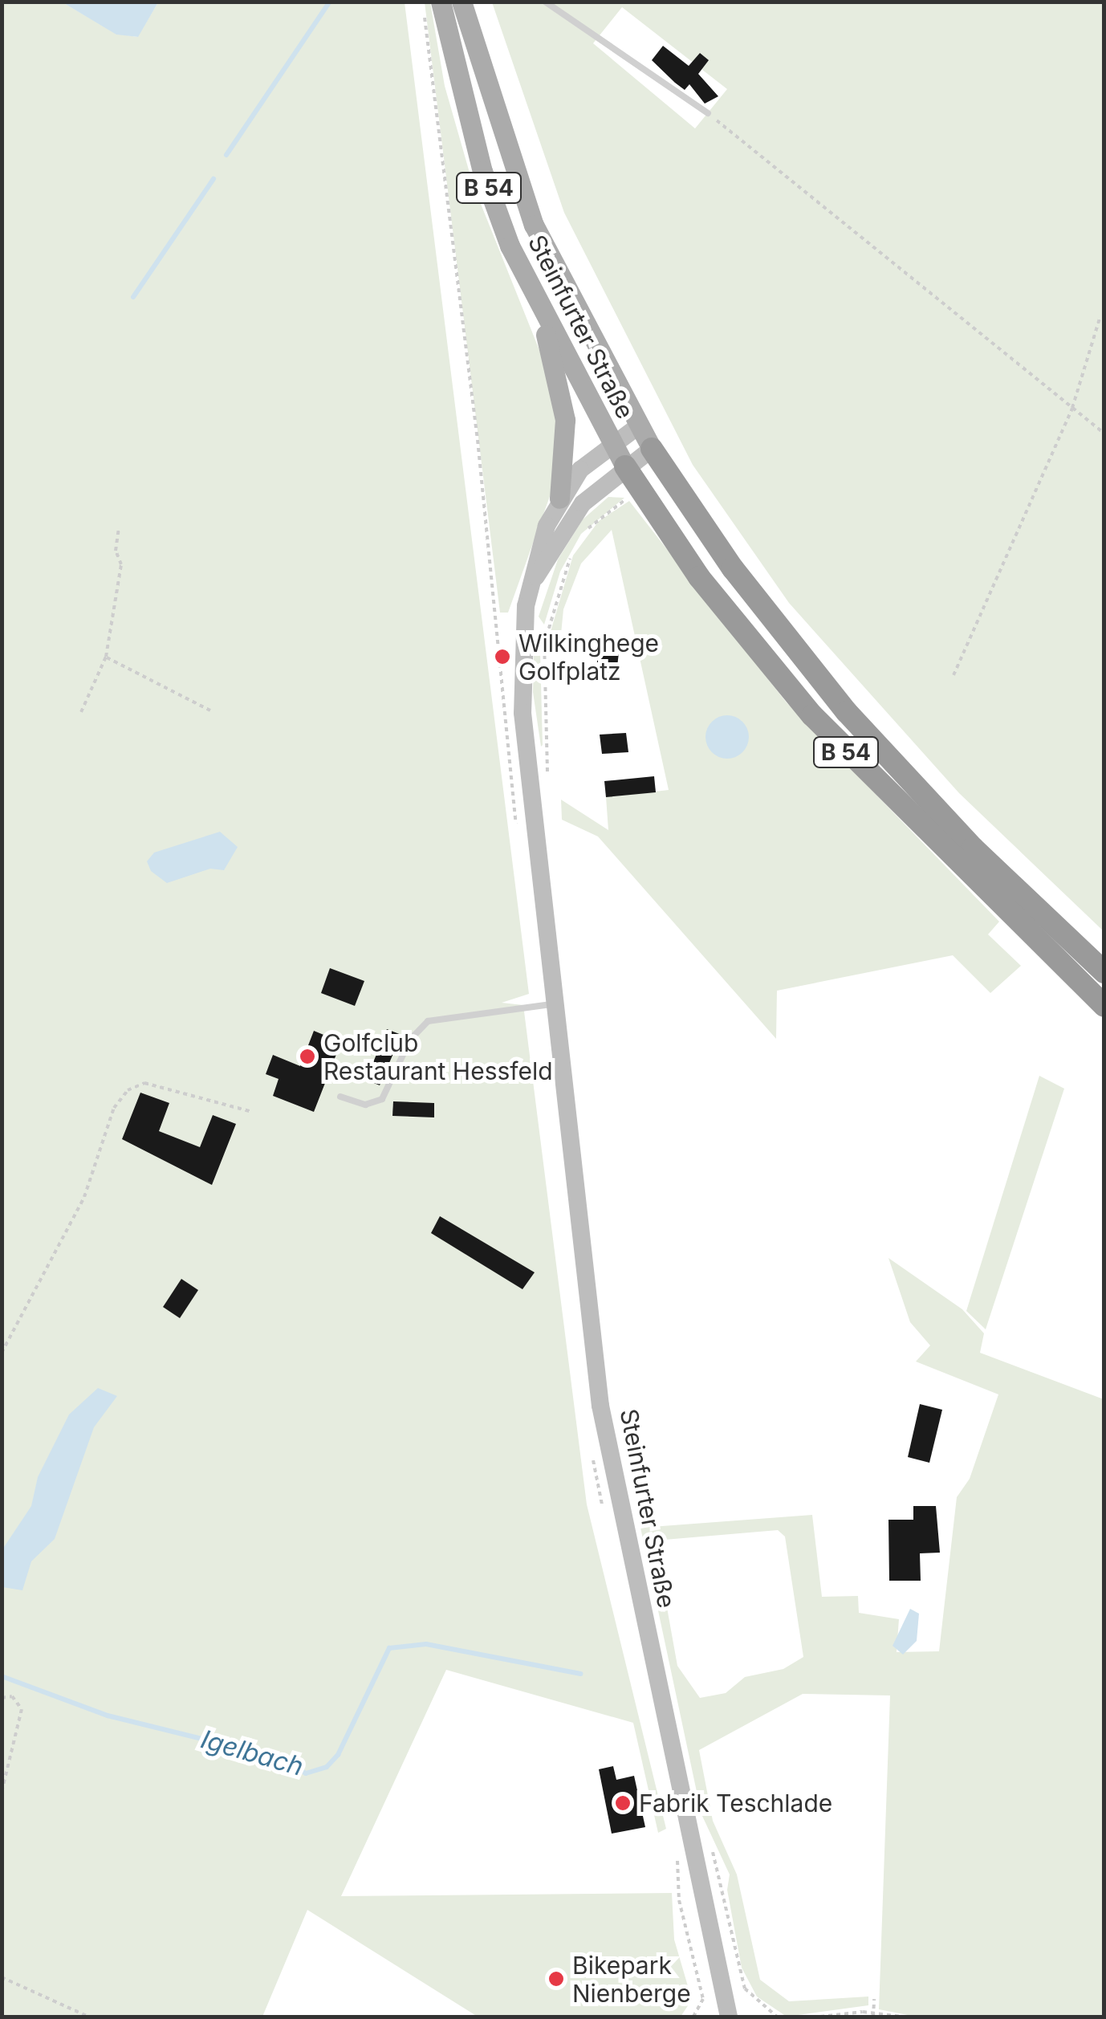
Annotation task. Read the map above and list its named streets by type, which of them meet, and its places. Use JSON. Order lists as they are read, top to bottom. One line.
{"streets":{"highway":["B 54"],"main road":["Steinfurter Straße"]},"crossings":[["B 54","Steinfurter Straße"]],"water":["Igelbach"],"places":["Wilkinghege Golfplatz","Golfclub Restaurant Hessfeld","Fabrik Teschlade","Bikepark Nienberge"]}
